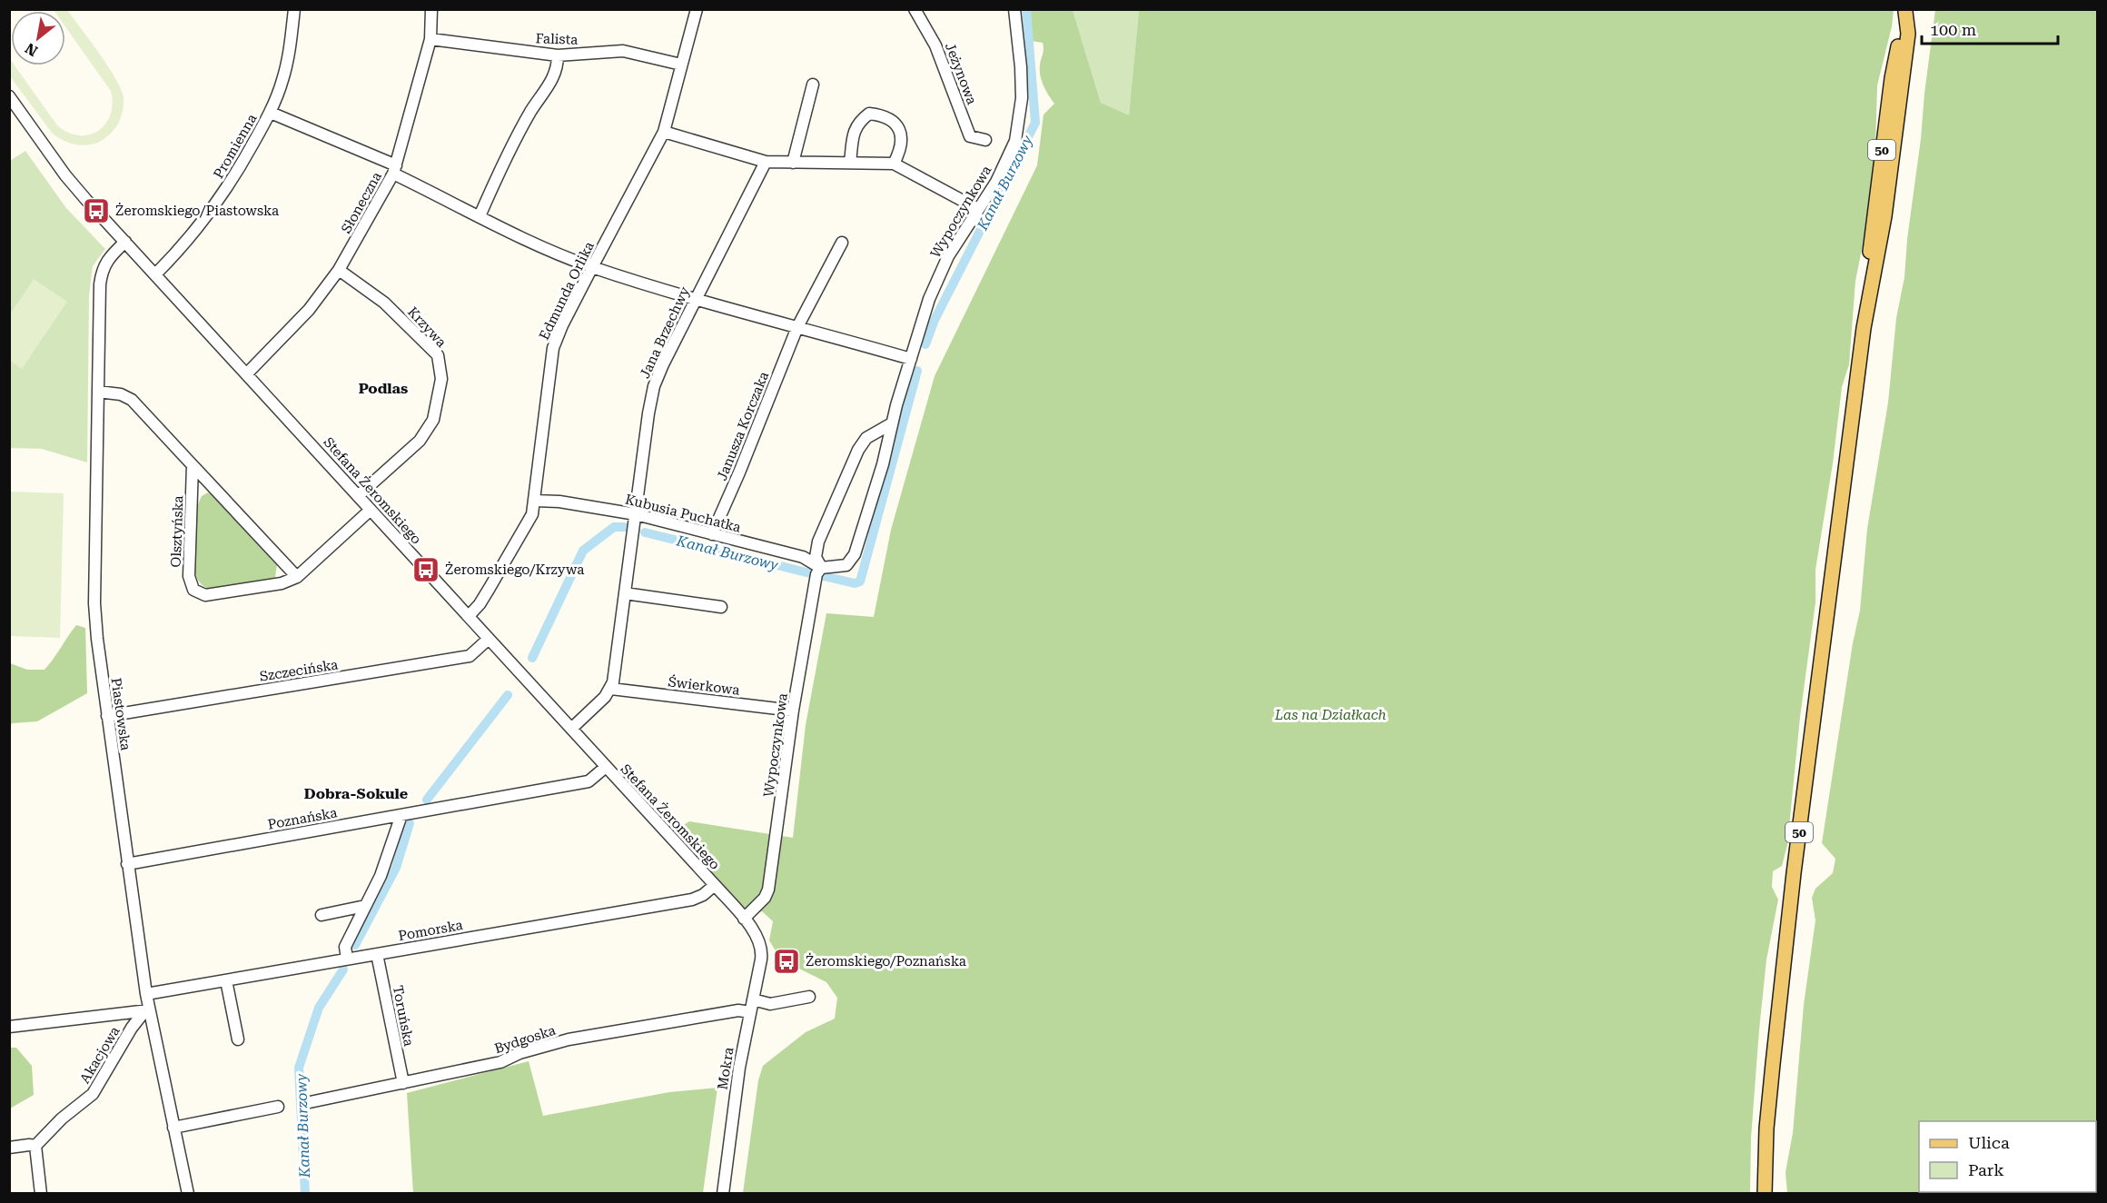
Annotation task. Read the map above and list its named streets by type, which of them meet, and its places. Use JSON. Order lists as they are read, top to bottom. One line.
{"streets":{"main road":["50"],"street":["Falista","Jeżynowa","Promienna","Słoneczna","Wypoczynkowa","Edmunda Orlika","Krzywa","Jana Brzechwy","Janusza Korczaka","Stefana Żeromskiego","Kubusia Puchatka","Olsztyńska","Szczecińska","Świerkowa","Piastowska","Poznańska","Pomorska","Toruńska","Bydgoska","Akacjowa","Mokra"]},"crossings":[["Falista","Słoneczna"],["Falista","Edmunda Orlika"],["Promienna","Stefana Żeromskiego"],["Słoneczna","Krzywa"],["Słoneczna","Stefana Żeromskiego"],["Wypoczynkowa","Stefana Żeromskiego"],["Wypoczynkowa","Kubusia Puchatka"],["Wypoczynkowa","Świerkowa"],["Edmunda Orlika","Stefana Żeromskiego"],["Edmunda Orlika","Kubusia Puchatka"],["Krzywa","Stefana Żeromskiego"],["Jana Brzechwy","Kubusia Puchatka"],["Jana Brzechwy","Świerkowa"],["Janusza Korczaka","Kubusia Puchatka"],["Stefana Żeromskiego","Olsztyńska"],["Stefana Żeromskiego","Szczecińska"],["Stefana Żeromskiego","Piastowska"],["Stefana Żeromskiego","Poznańska"],["Stefana Żeromskiego","Pomorska"],["Stefana Żeromskiego","Mokra"],["Szczecińska","Piastowska"],["Piastowska","Poznańska"],["Piastowska","Pomorska"],["Piastowska","Akacjowa"],["Pomorska","Toruńska"],["Toruńska","Bydgoska"],["Bydgoska","Mokra"]],"districts":["Podlas","Dobra-Sokule"],"water":["Kanał Burzowy"],"parks":["Las na Działkach"],"places":{"bus stop":["Żeromskiego/Piastowska","Żeromskiego/Krzywa","Żeromskiego/Poznańska"]},"legend":["Ulica","Park"],"scale_bar":"100 m","north":"bottom left"}
